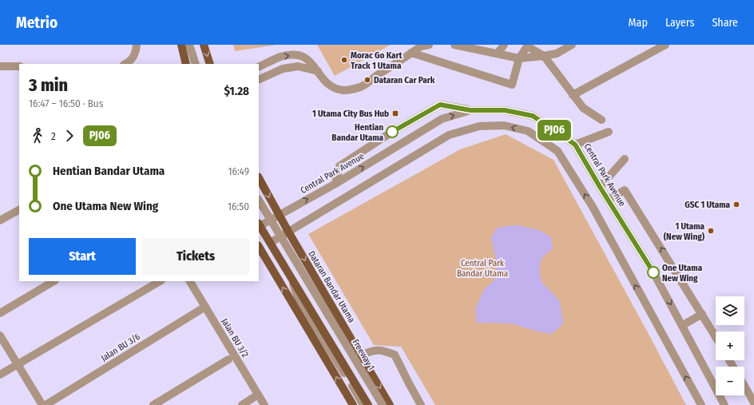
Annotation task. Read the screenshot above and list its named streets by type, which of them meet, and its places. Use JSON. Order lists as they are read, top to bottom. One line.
{"streets":{"main road":["Dataran Bandar Utama"],"street":["Central Park Avenue","Jalan BU 3/2","Jalan BU 3/6","Freeway 1"]},"crossings":[["Central Park Avenue","Dataran Bandar Utama"],["Jalan BU 3/2","Jalan BU 3/6"]],"parks":["Central Park Bandar Utama"],"places":{"other":["Morac Go Kart Track 1 Utama","Dataran Car Park","Hentian Bandar Utama","GSC 1 Utama","1 Utama (New Wing)","One Utama New Wing"],"transit":["1 Utama City Bus Hub"]},"lines":["bus line PJ06"],"page":{"header":"Metrio","nav":["Map","Layers","Share"],"on_map":"PJ06","heading":["3 min","16:47 – 16:50 · Bus","$1.28"],"legs":["2","PJ06"],"list":[{"name":"Hentian Bandar Utama","value":"16:49"},{"name":"One Utama New Wing","value":"16:50"}],"buttons":["Start","Tickets"],"map_buttons":["+","−"]}}
